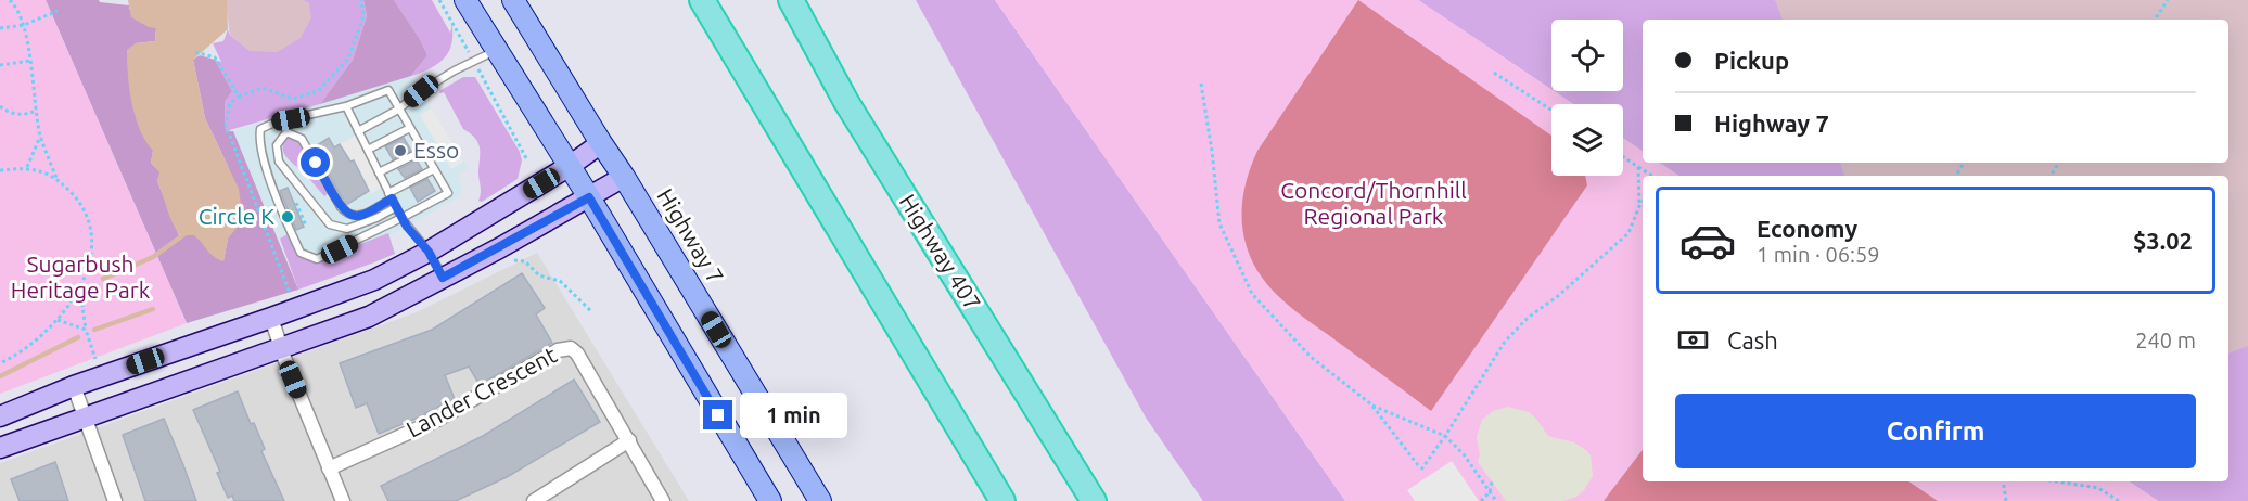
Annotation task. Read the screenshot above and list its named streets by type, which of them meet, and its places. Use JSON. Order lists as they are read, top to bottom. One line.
{"streets":{"highway":["Highway 407"],"main road":["Highway 7"],"street":["Lander Crescent"]},"parks":["Concord/Thornhill Regional Park","Sugarbush Heritage Park"],"places":["Esso","Circle K"],"page":{"banner":["Pickup","Highway 7"],"list":[{"name":"Economy","note":"1 min · 06:59","value":"$3.02"}],"pay":["Cash","240 m"],"buttons":"Confirm","bubble":"1 min"}}
